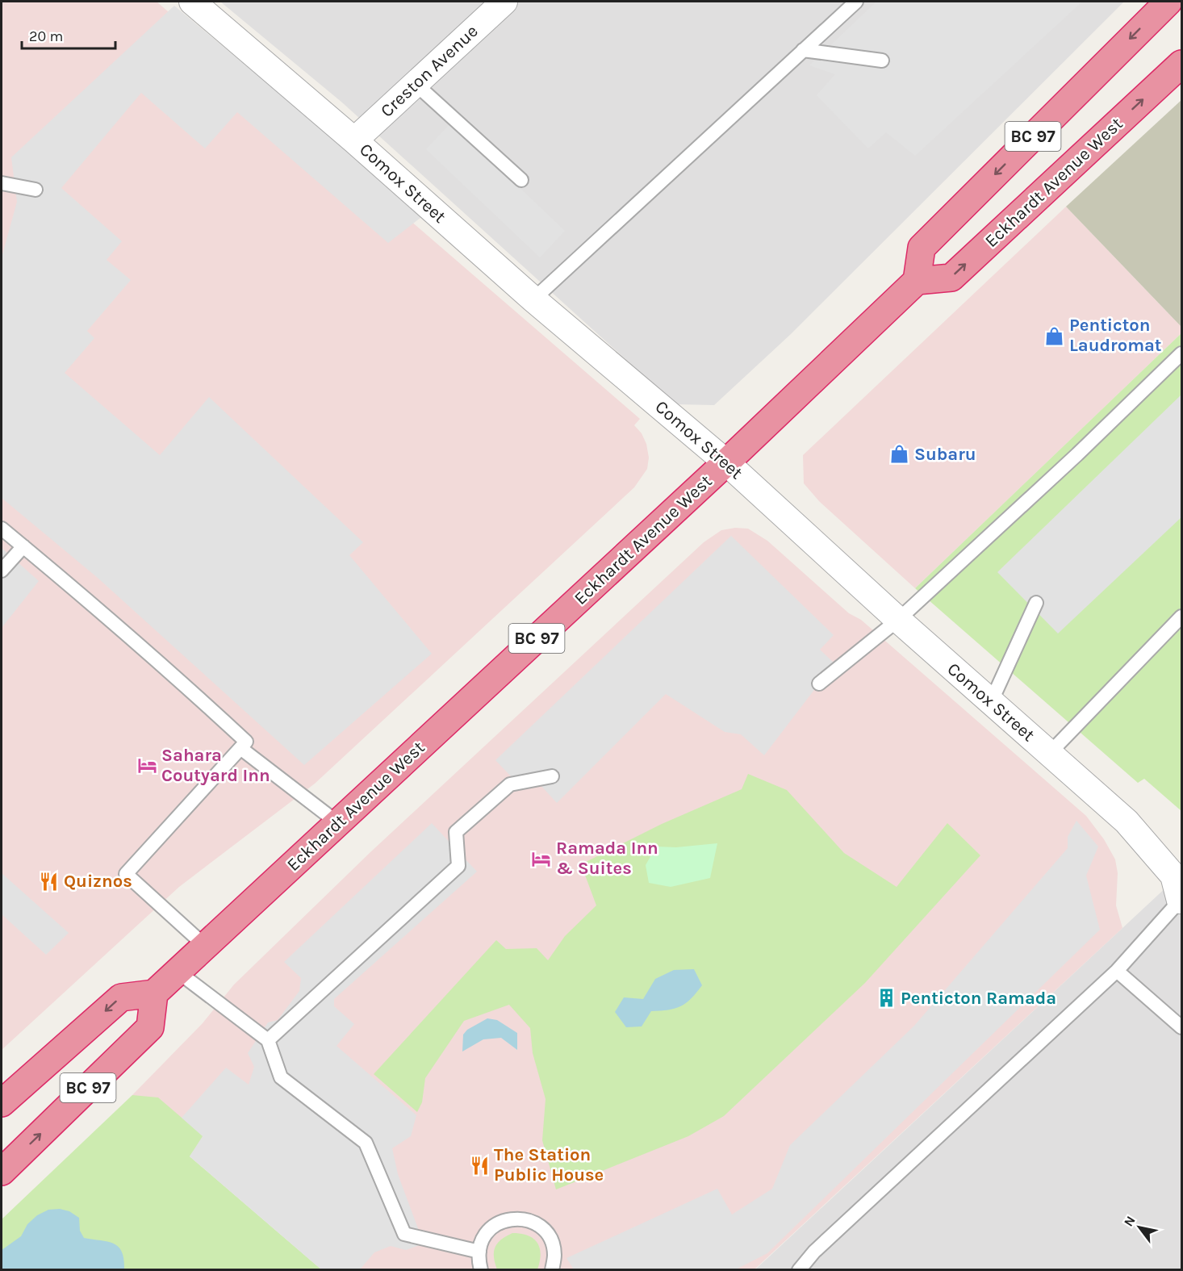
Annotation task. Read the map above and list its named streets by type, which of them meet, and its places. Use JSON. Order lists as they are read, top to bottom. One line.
{"streets":{"highway":["BC 97","Eckhardt Avenue West"],"street":["Creston Avenue","Comox Street"]},"crossings":[["Creston Avenue","Comox Street"],["BC 97","Eckhardt Avenue West"],["Eckhardt Avenue West","Comox Street"]],"places":{"shop":["Penticton Laudromat","Subaru"],"hotel":["Sahara Coutyard Inn","Ramada Inn & Suites"],"restaurant":["Quiznos","The Station Public House"],"building":["Penticton Ramada"]},"scale_bar":"20 m","north":"top left"}
